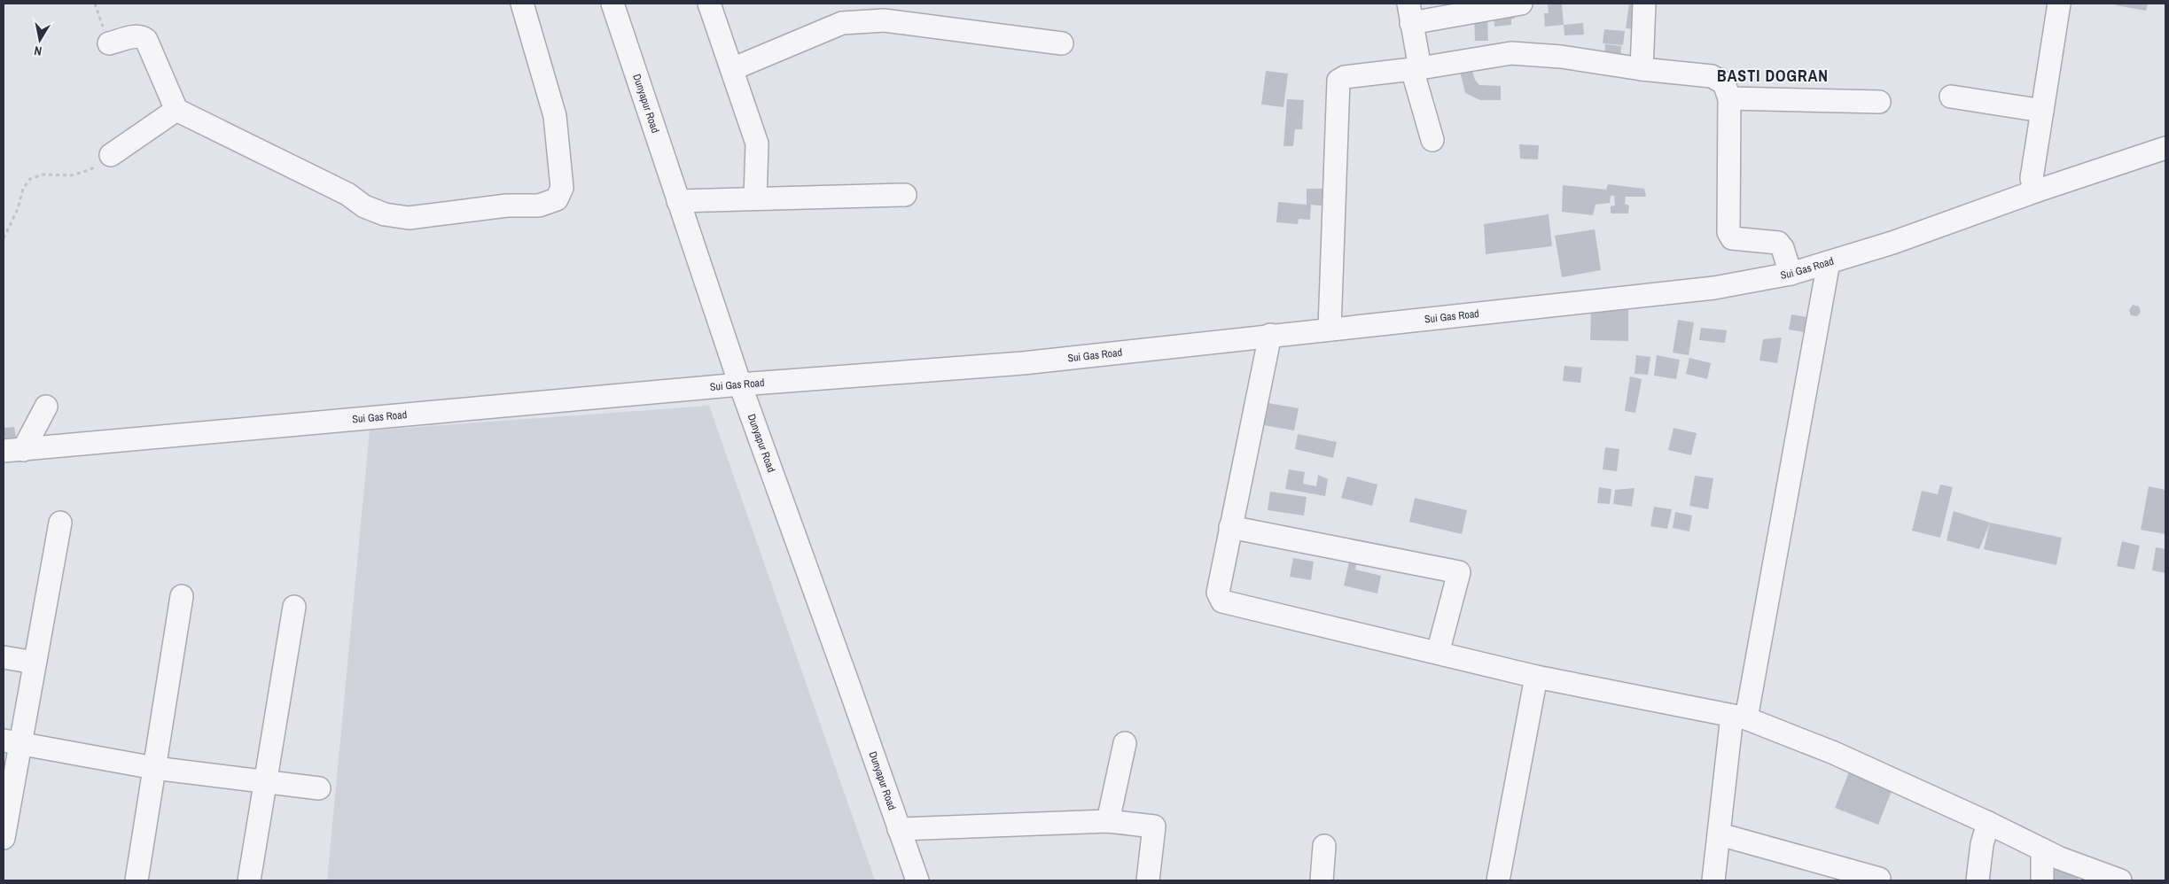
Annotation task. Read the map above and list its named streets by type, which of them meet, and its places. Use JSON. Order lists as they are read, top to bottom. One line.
{"streets":{"street":["Dunyapur Road","Sui Gas Road"]},"crossings":[["Dunyapur Road","Sui Gas Road"]],"districts":["BASTI DOGRAN"],"north":"bottom"}
